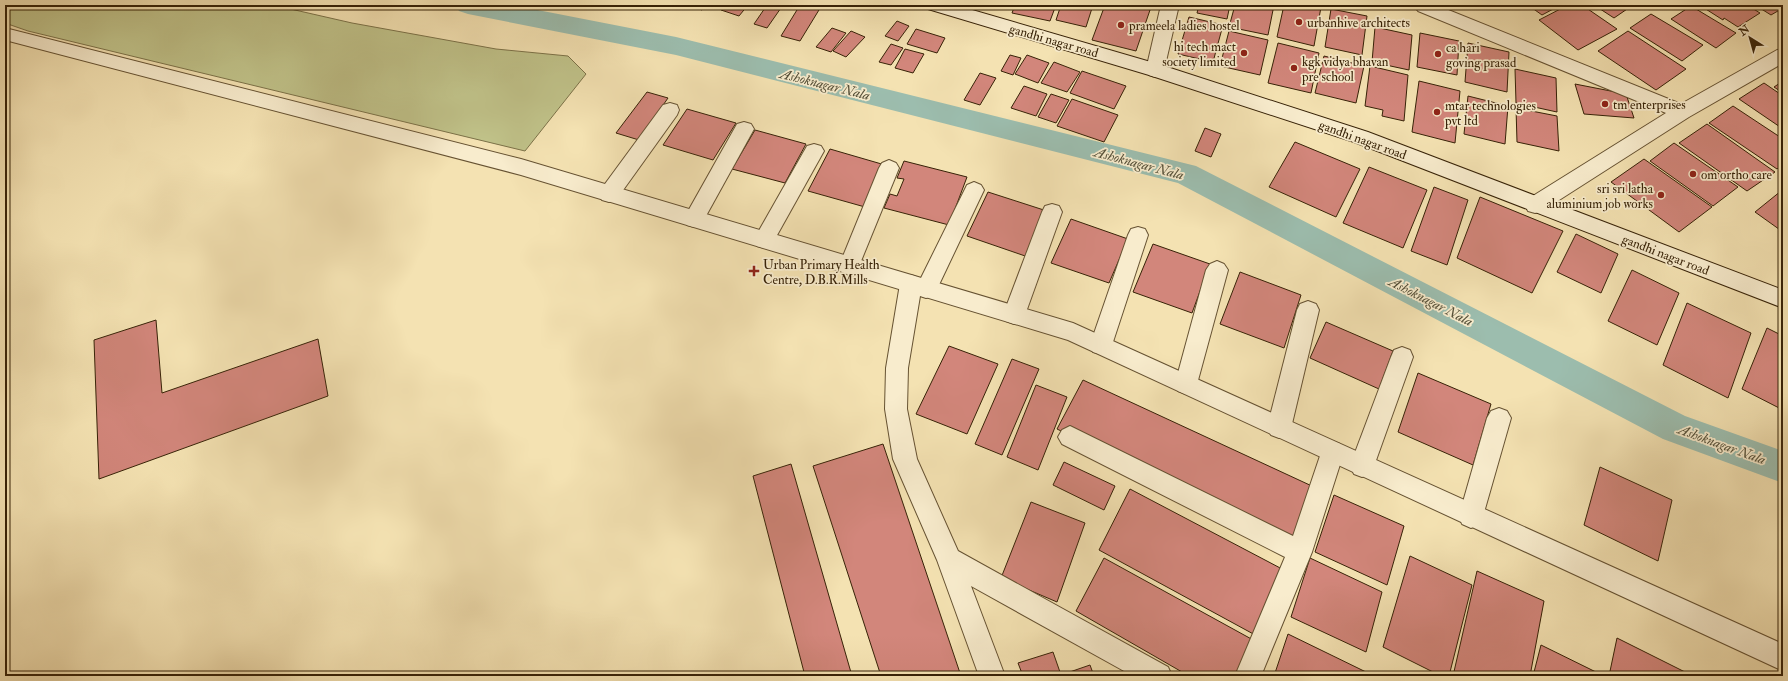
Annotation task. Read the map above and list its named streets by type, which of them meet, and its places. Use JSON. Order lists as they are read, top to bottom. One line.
{"streets":{"street":["gandhi nagar road"]},"water":["Ashoknagar Nala"],"places":{"other":["urbanhive architects","prameela ladies hostel","hi tech mact society limited","ca hari goving prasad","kgk vidya bhavan pre school","tm enterprises","mtar technologies pvt ltd","om ortho care","sri sri latha aluminium job works"],"health":["Urban Primary Health Centre, D.B.R.Mills"]},"north":"top left"}
